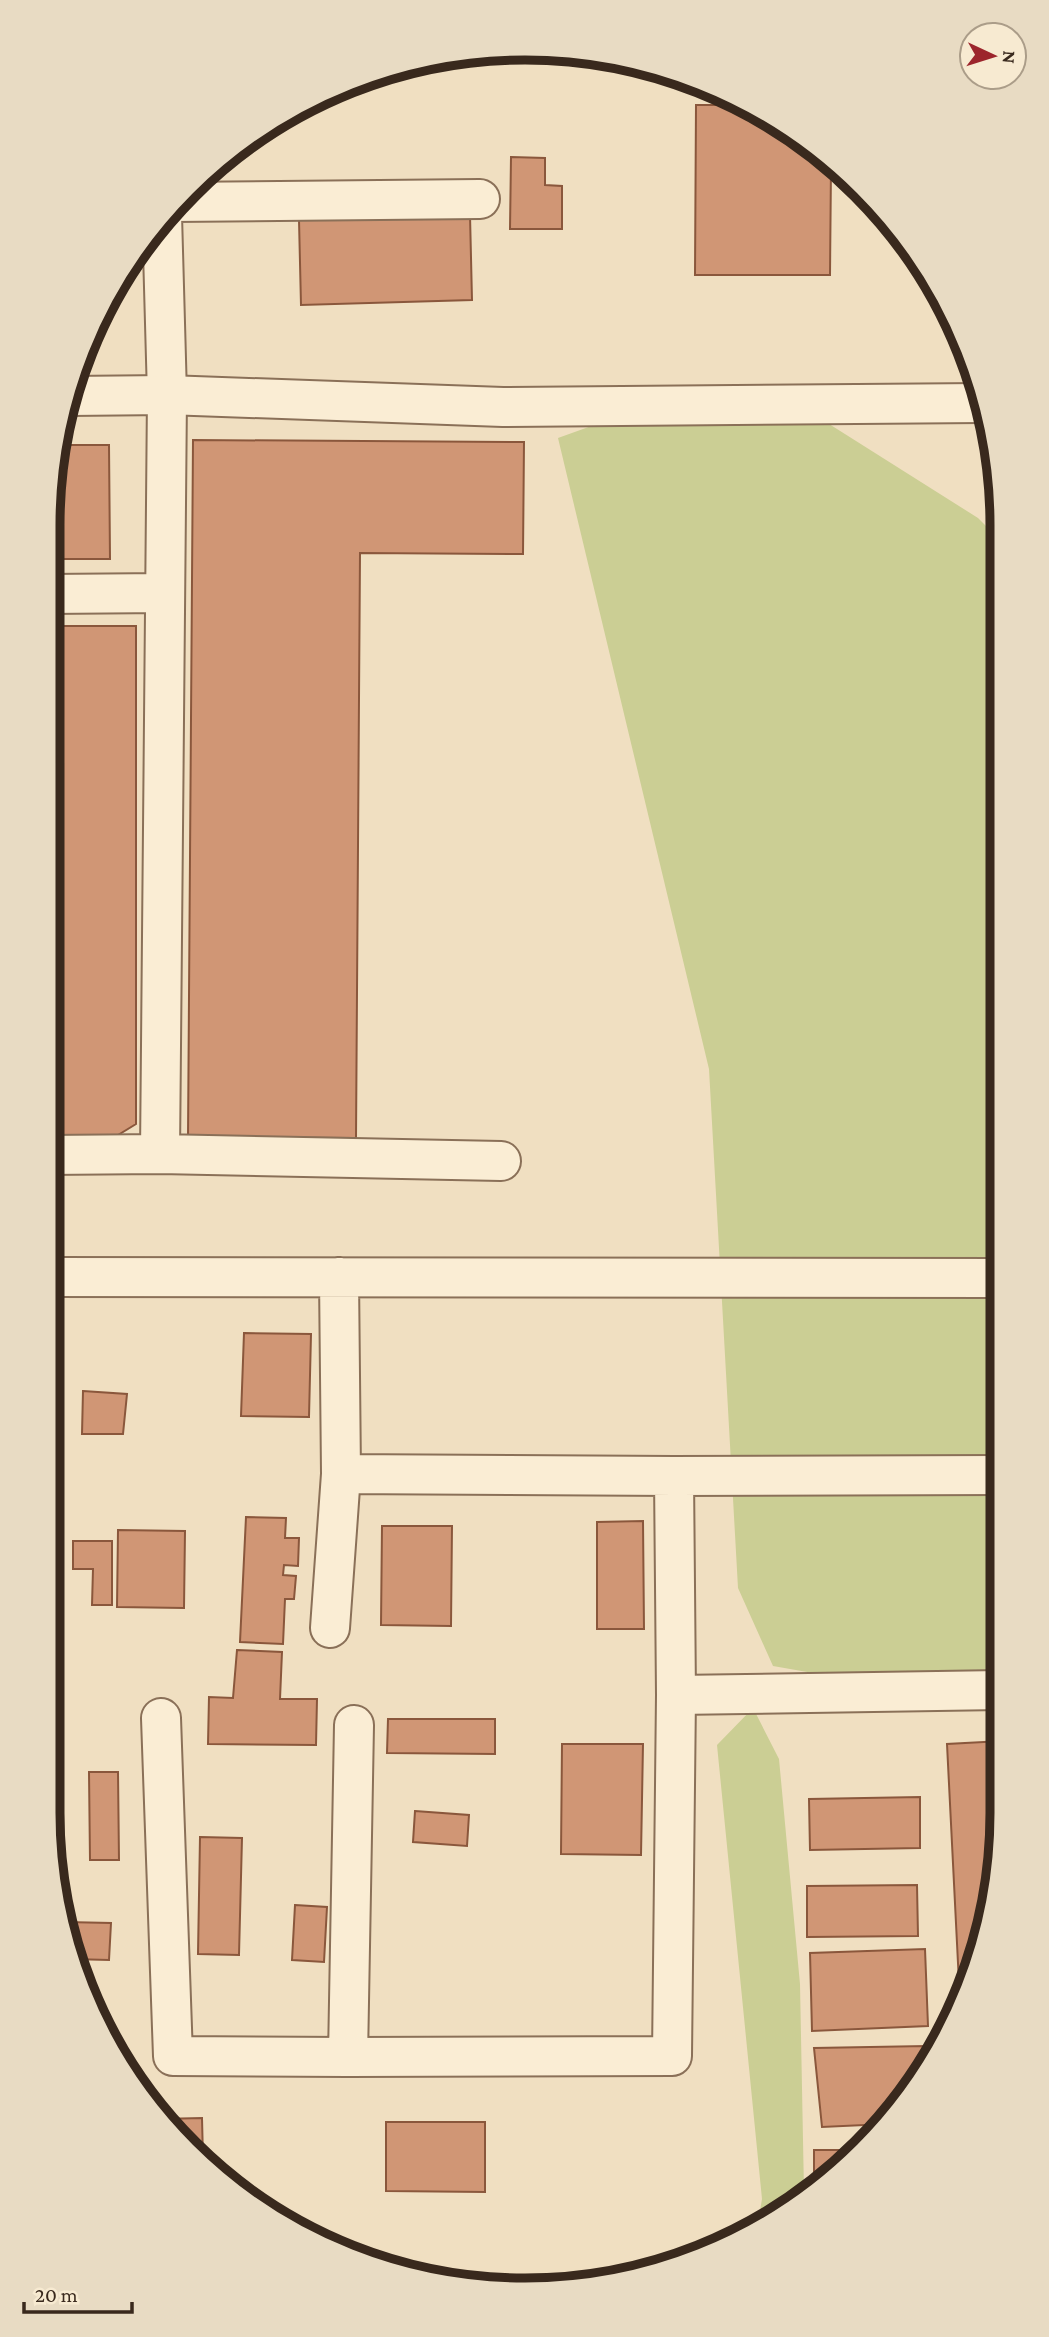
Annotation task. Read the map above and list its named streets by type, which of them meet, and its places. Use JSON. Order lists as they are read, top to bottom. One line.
{"scale_bar":"20 m","north":"right"}
